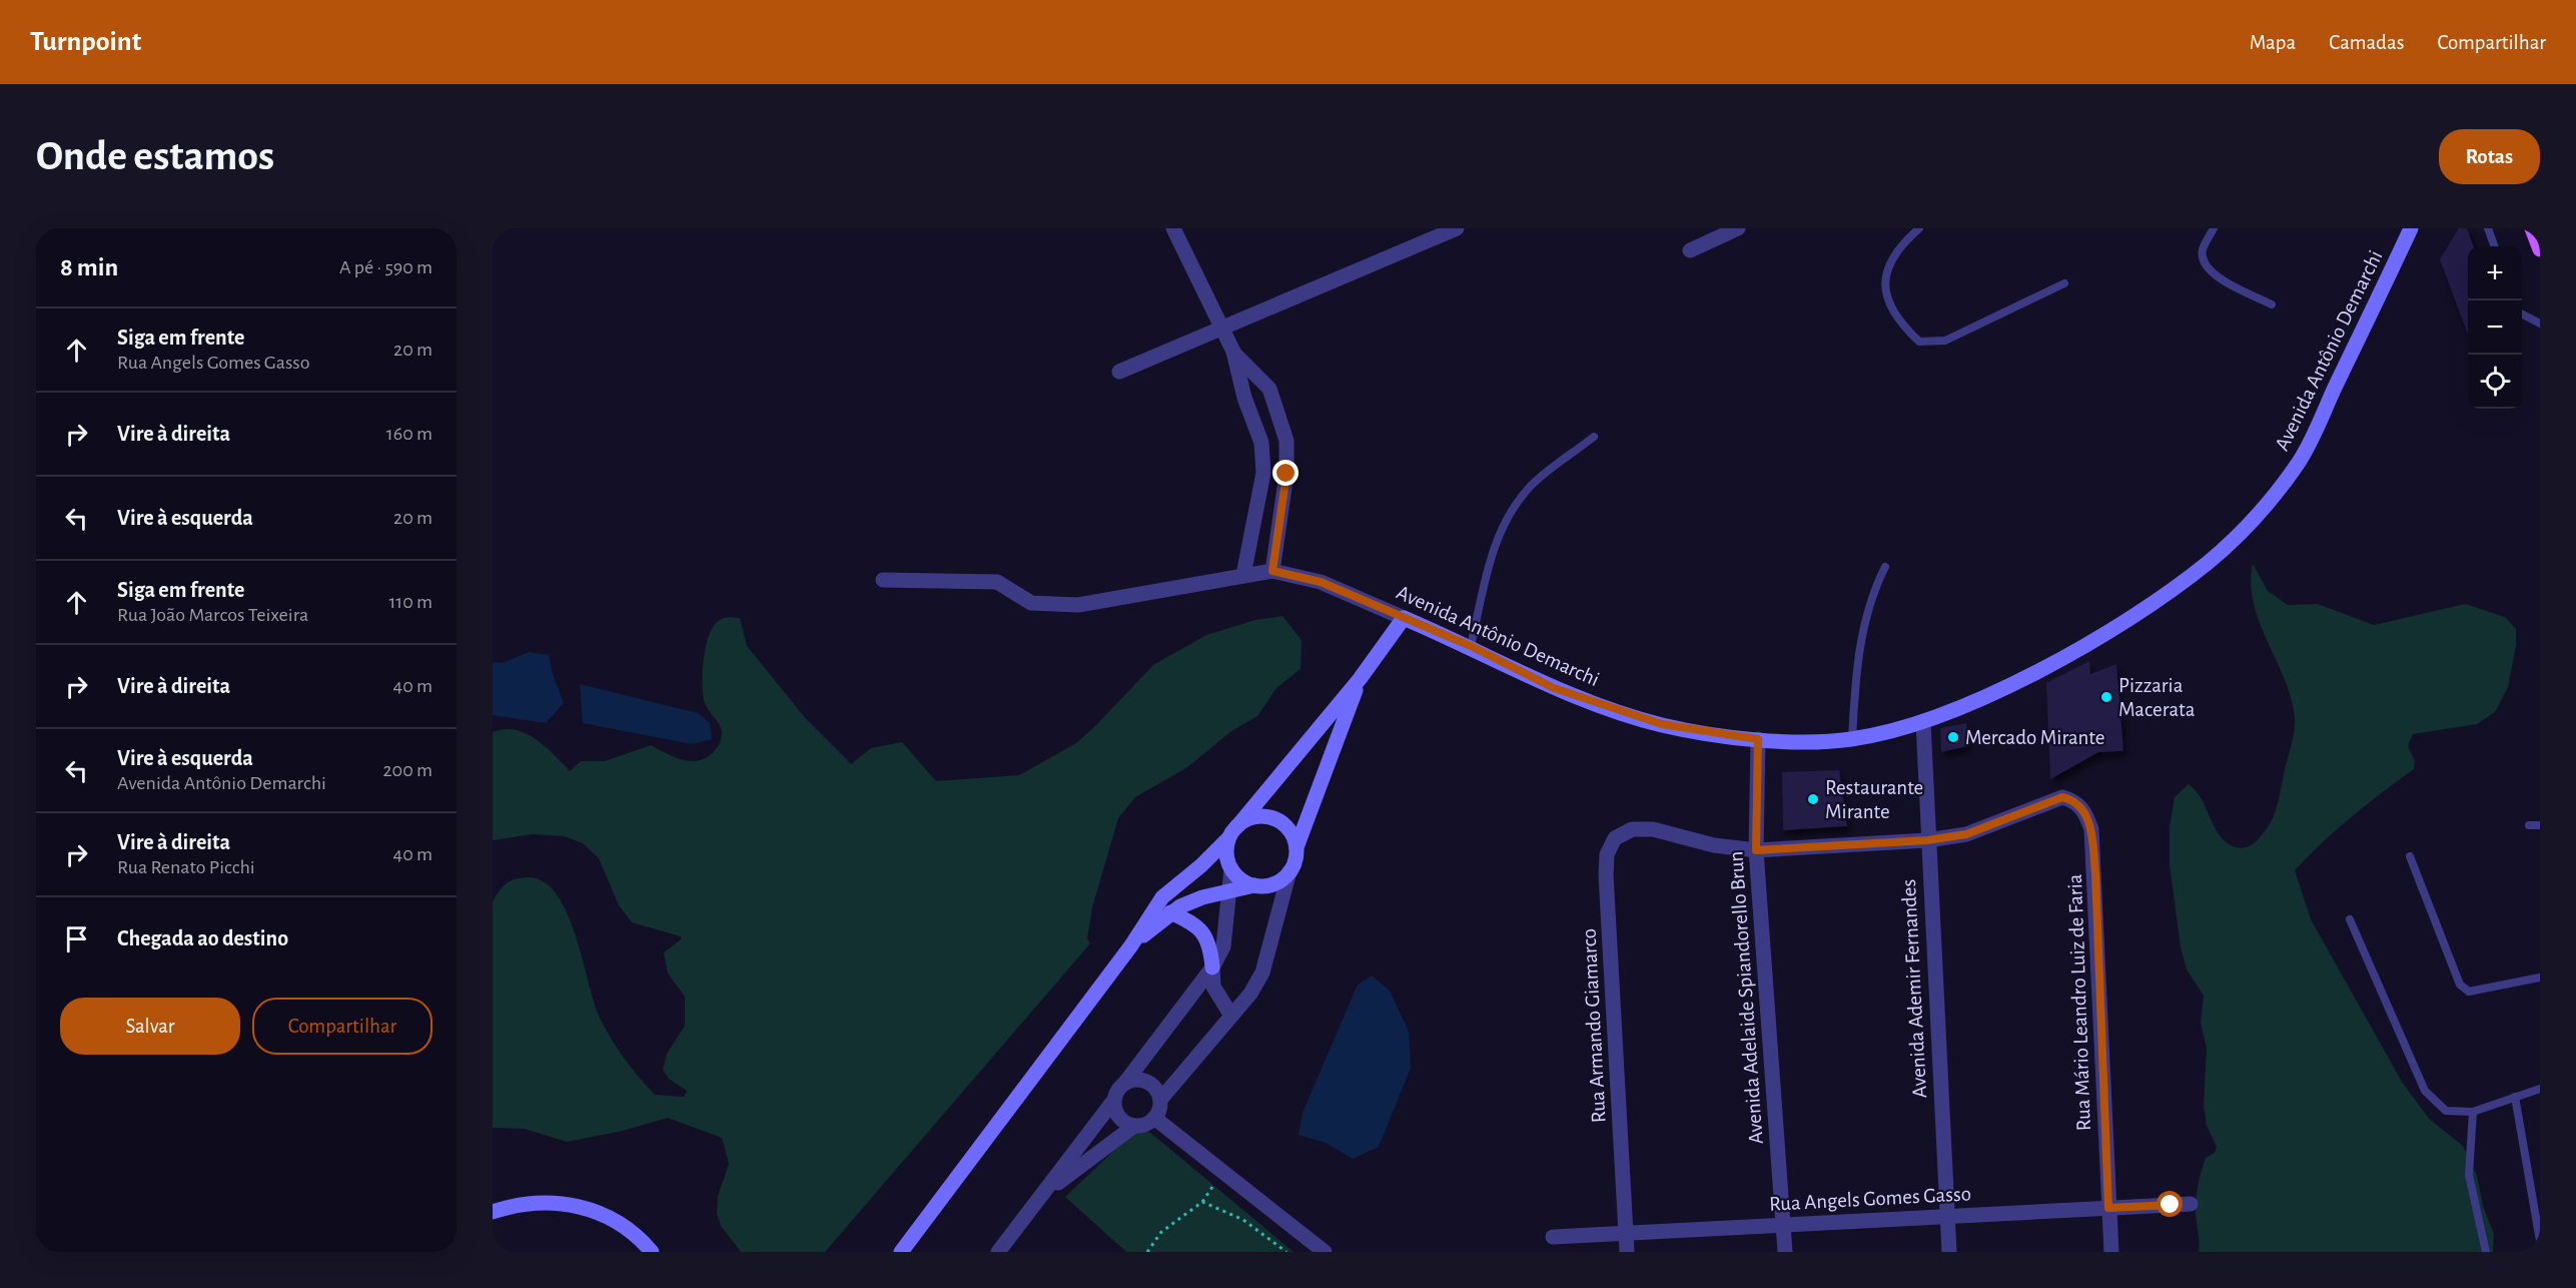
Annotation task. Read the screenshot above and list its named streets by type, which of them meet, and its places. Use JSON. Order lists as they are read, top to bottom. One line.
{"streets":{"street":["Avenida Antônio Demarchi","Avenida Ademir Fernandes","Avenida Adelaide Spiandorello Brun","Rua Mário Leandro Luiz de Faria","Rua Armando Giamarco","Rua Angels Gomes Gasso"]},"crossings":[["Avenida Antônio Demarchi","Avenida Ademir Fernandes"],["Avenida Antônio Demarchi","Avenida Adelaide Spiandorello Brun"],["Avenida Ademir Fernandes","Rua Mário Leandro Luiz de Faria"],["Avenida Ademir Fernandes","Rua Angels Gomes Gasso"],["Avenida Adelaide Spiandorello Brun","Rua Mário Leandro Luiz de Faria"],["Avenida Adelaide Spiandorello Brun","Rua Angels Gomes Gasso"],["Rua Mário Leandro Luiz de Faria","Rua Armando Giamarco"],["Rua Mário Leandro Luiz de Faria","Rua Angels Gomes Gasso"],["Rua Armando Giamarco","Rua Angels Gomes Gasso"]],"places":["Pizzaria Macerata","Mercado Mirante","Restaurante Mirante"],"page":{"header":"Turnpoint","nav":["Mapa","Camadas","Compartilhar"],"buttons":["Rotas",["Salvar","Compartilhar"]],"title":"Onde estamos","heading":["8 min","A pé · 590 m"],"map_buttons":["+","−"],"list":[["Siga em frente","Rua Angels Gomes Gasso","20 m"],["Vire à direita","160 m"],["Vire à esquerda","20 m"],["Siga em frente","Rua João Marcos Teixeira","110 m"],["Vire à direita","40 m"],["Vire à esquerda","Avenida Antônio Demarchi","200 m"],["Vire à direita","Rua Renato Picchi","40 m"],"Chegada ao destino"]}}
